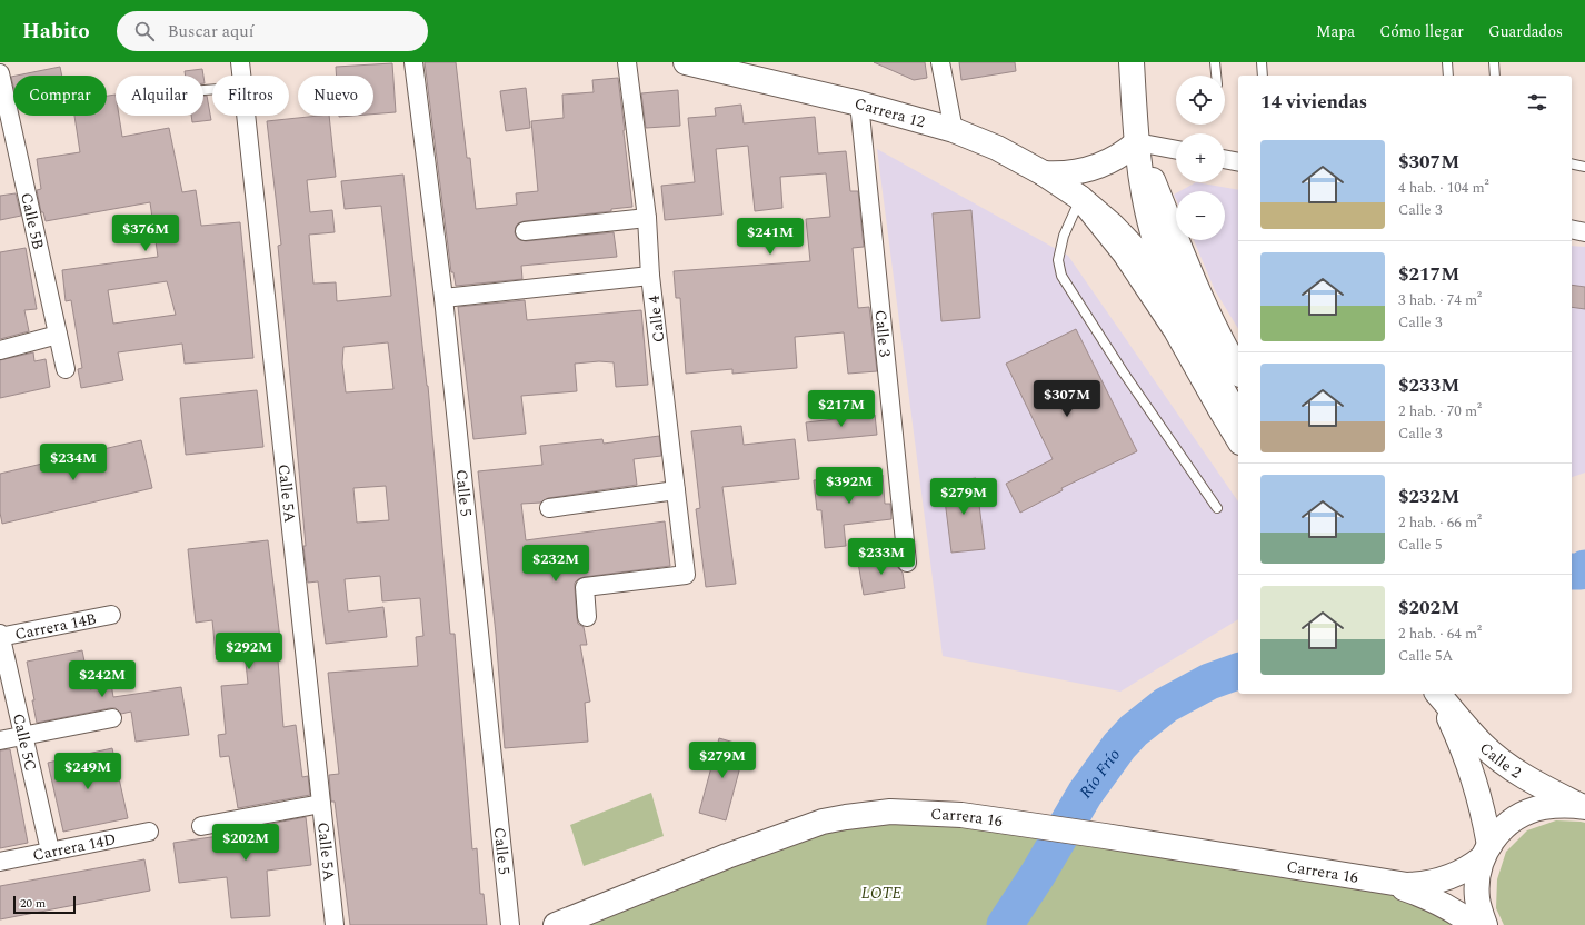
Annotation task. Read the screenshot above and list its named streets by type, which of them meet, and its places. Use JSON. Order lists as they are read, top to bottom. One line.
{"streets":{"main road":["Carrera 12","Calle 2","Carrera 16"],"street":["Calle 5B","Calle 4","Calle 3","Calle 5A","Calle 5","Carrera 14B","Calle 5C","Carrera 14D"]},"crossings":[["Carrera 12","Calle 3"],["Carrera 14B","Calle 5C"],["Calle 5C","Carrera 14D"],["Calle 2","Carrera 16"]],"water":["Río Frío"],"parks":["LOTE"],"scale_bar":"20 m","page":{"header":"Habito","search":"Buscar aquí","nav":["Mapa","Cómo llegar","Guardados"],"map_buttons":["+","−"],"chip":["Comprar","Alquilar","Filtros","Nuevo"],"heading":"14 viviendas","list":[{"name":"$307M","note":"4 hab. · 104 m² · Calle 3"},{"name":"$217M","note":"3 hab. · 74 m² · Calle 3"},{"name":"$233M","note":"2 hab. · 70 m² · Calle 3"},{"name":"$232M","note":"2 hab. · 66 m² · Calle 5"},{"name":"$202M","note":"2 hab. · 64 m² · Calle 5A"}],"price":["$376M","$241M","$307M","$217M","$234M","$392M","$279M","$233M","$232M","$292M","$242M","$279M","$249M","$202M"],"scale":"20 m"}}
